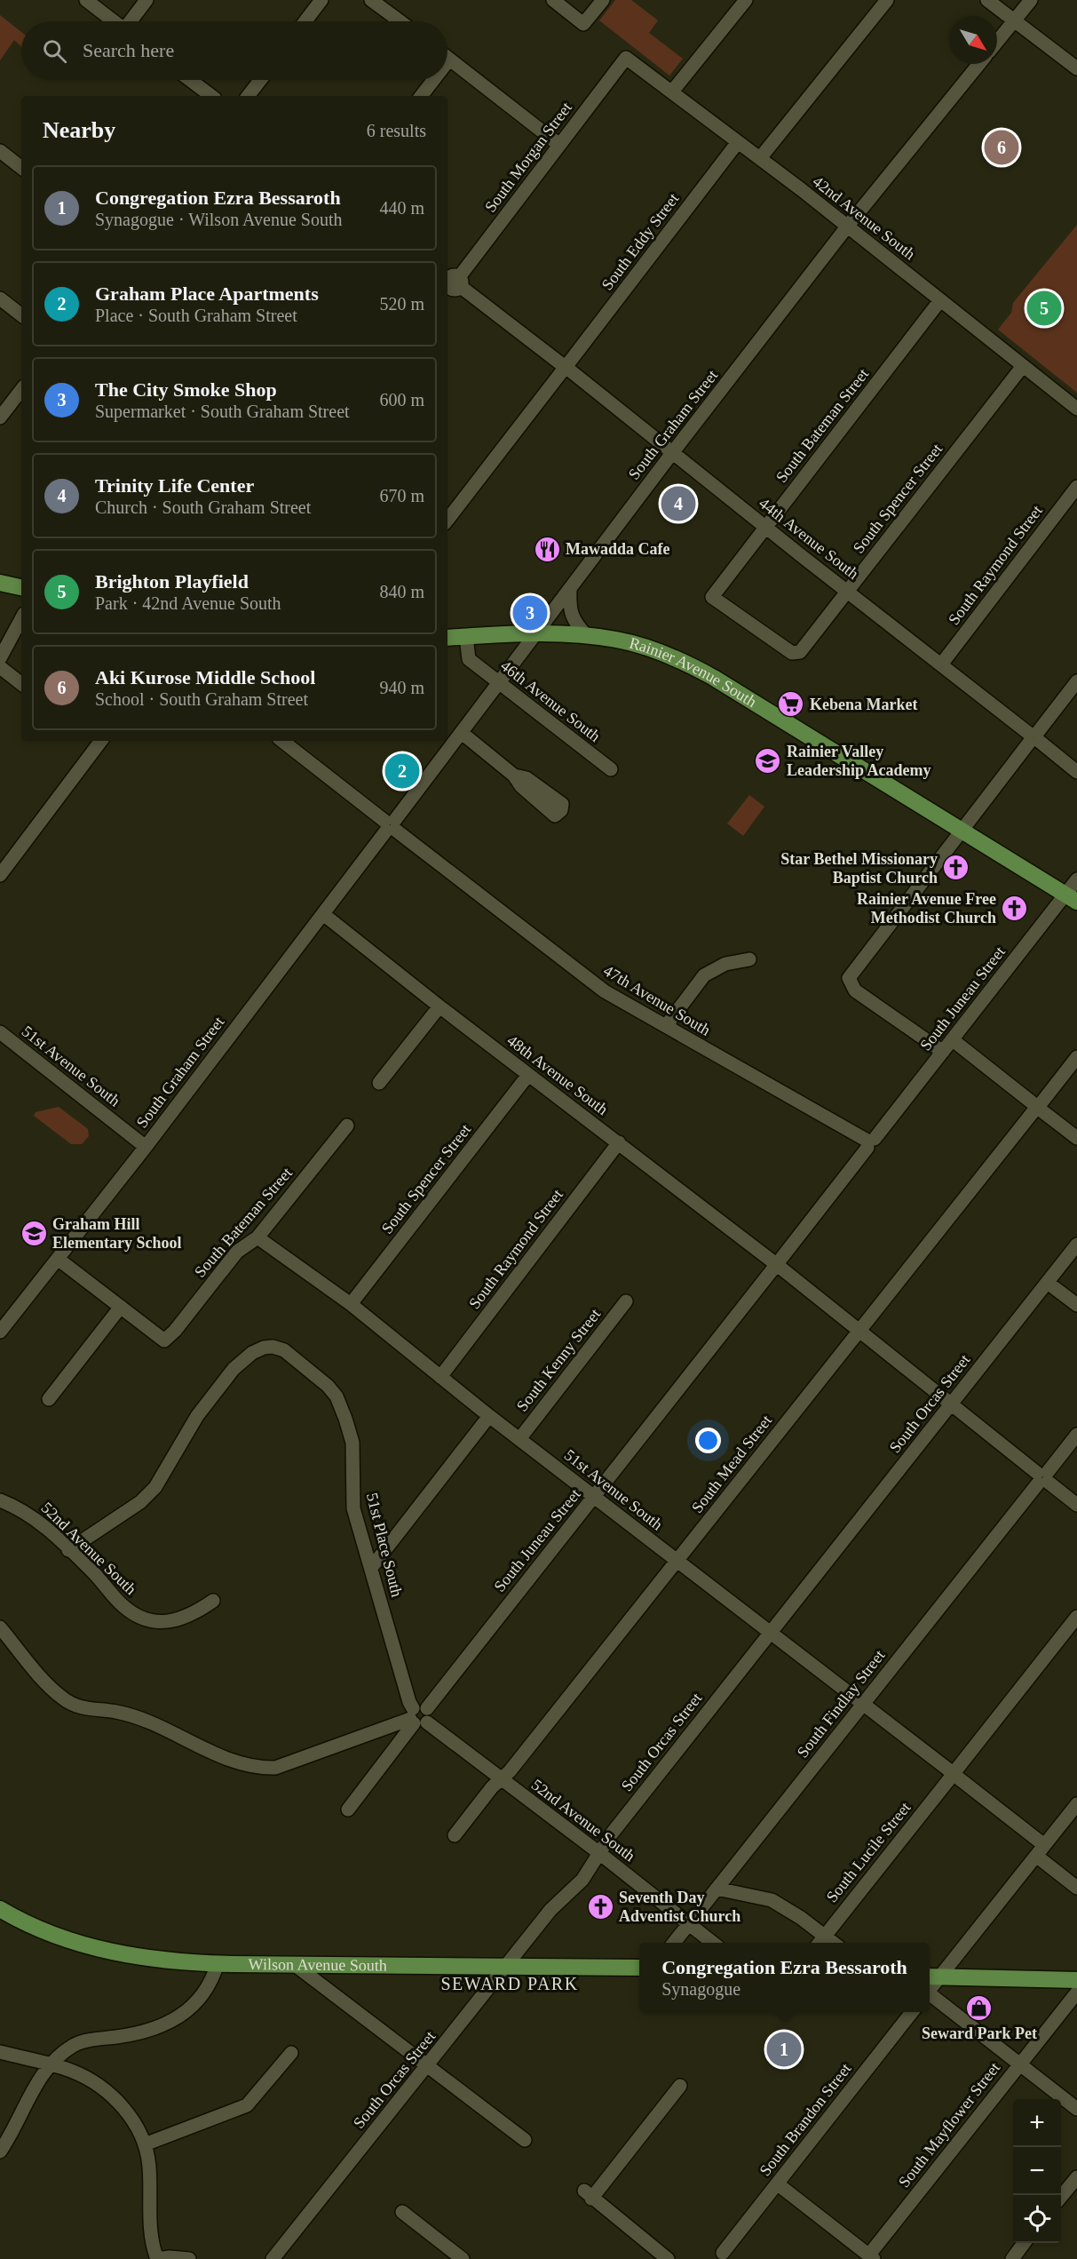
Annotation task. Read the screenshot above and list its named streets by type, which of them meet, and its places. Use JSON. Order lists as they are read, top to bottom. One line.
{"streets":{"main road":["Rainier Avenue South","Wilson Avenue South"],"street":["South Morgan Street","42nd Avenue South","South Eddy Street","South Graham Street","South Bateman Street","South Spencer Street","44th Avenue South","South Raymond Street","46th Avenue South","South Juneau Street","47th Avenue South","51st Avenue South","48th Avenue South","South Kenny Street","South Orcas Street","South Mead Street","51st Place South","52nd Avenue South","South Findlay Street","South Lucile Street","South Brandon Street","South Mayflower Street"]},"crossings":[["South Morgan Street","42nd Avenue South"],["South Morgan Street","44th Avenue South"],["42nd Avenue South","South Eddy Street"],["42nd Avenue South","South Graham Street"],["42nd Avenue South","South Bateman Street"],["42nd Avenue South","South Spencer Street"],["South Eddy Street","44th Avenue South"],["South Graham Street","44th Avenue South"],["South Graham Street","Rainier Avenue South"],["South Graham Street","46th Avenue South"],["South Graham Street","47th Avenue South"],["South Graham Street","51st Avenue South"],["South Graham Street","48th Avenue South"],["South Bateman Street","South Spencer Street"],["South Bateman Street","44th Avenue South"],["South Bateman Street","51st Avenue South"],["South Spencer Street","44th Avenue South"],["South Spencer Street","51st Avenue South"],["South Spencer Street","48th Avenue South"],["44th Avenue South","South Raymond Street"],["South Raymond Street","51st Avenue South"],["South Raymond Street","48th Avenue South"],["Rainier Avenue South","46th Avenue South"],["Rainier Avenue South","South Juneau Street"],["South Juneau Street","47th Avenue South"],["South Juneau Street","51st Avenue South"],["South Juneau Street","48th Avenue South"],["South Juneau Street","51st Place South"],["South Juneau Street","52nd Avenue South"],["51st Avenue South","South Kenny Street"],["51st Avenue South","South Orcas Street"],["51st Avenue South","South Mead Street"],["51st Avenue South","South Findlay Street"],["51st Avenue South","South Lucile Street"],["48th Avenue South","South Orcas Street"],["48th Avenue South","South Mead Street"],["48th Avenue South","South Findlay Street"],["South Orcas Street","52nd Avenue South"],["South Orcas Street","Wilson Avenue South"],["South Mead Street","52nd Avenue South"],["51st Place South","52nd Avenue South"],["52nd Avenue South","South Findlay Street"]],"districts":["SEWARD PARK"],"places":{"restaurant":["Mawadda Cafe"],"supermarket":["Kebena Market"],"school or university":["Rainier Valley Leadership Academy","Graham Hill Elementary School"],"church":["Star Bethel Missionary Baptist Church","Rainier Avenue Free Methodist Church","Seventh Day Adventist Church"],"shop":["Seward Park Pet"]},"north":"bottom right","page":{"search":"Search here","heading":["Nearby","6 results"],"pins":["6","5","4","3","2","1"],"list":[{"mark":"1","name":"Congregation Ezra Bessaroth","note":"Synagogue · Wilson Avenue South","value":"440 m"},{"mark":"2","name":"Graham Place Apartments","note":"Place · South Graham Street","value":"520 m"},{"mark":"3","name":"The City Smoke Shop","note":"Supermarket · South Graham Street","value":"600 m"},{"mark":"4","name":"Trinity Life Center","note":"Church · South Graham Street","value":"670 m"},{"mark":"5","name":"Brighton Playfield","note":"Park · 42nd Avenue South","value":"840 m"},{"mark":"6","name":"Aki Kurose Middle School","note":"School · South Graham Street","value":"940 m"}],"popup":["Congregation Ezra Bessaroth","Synagogue"],"map_buttons":["+","−"]}}
